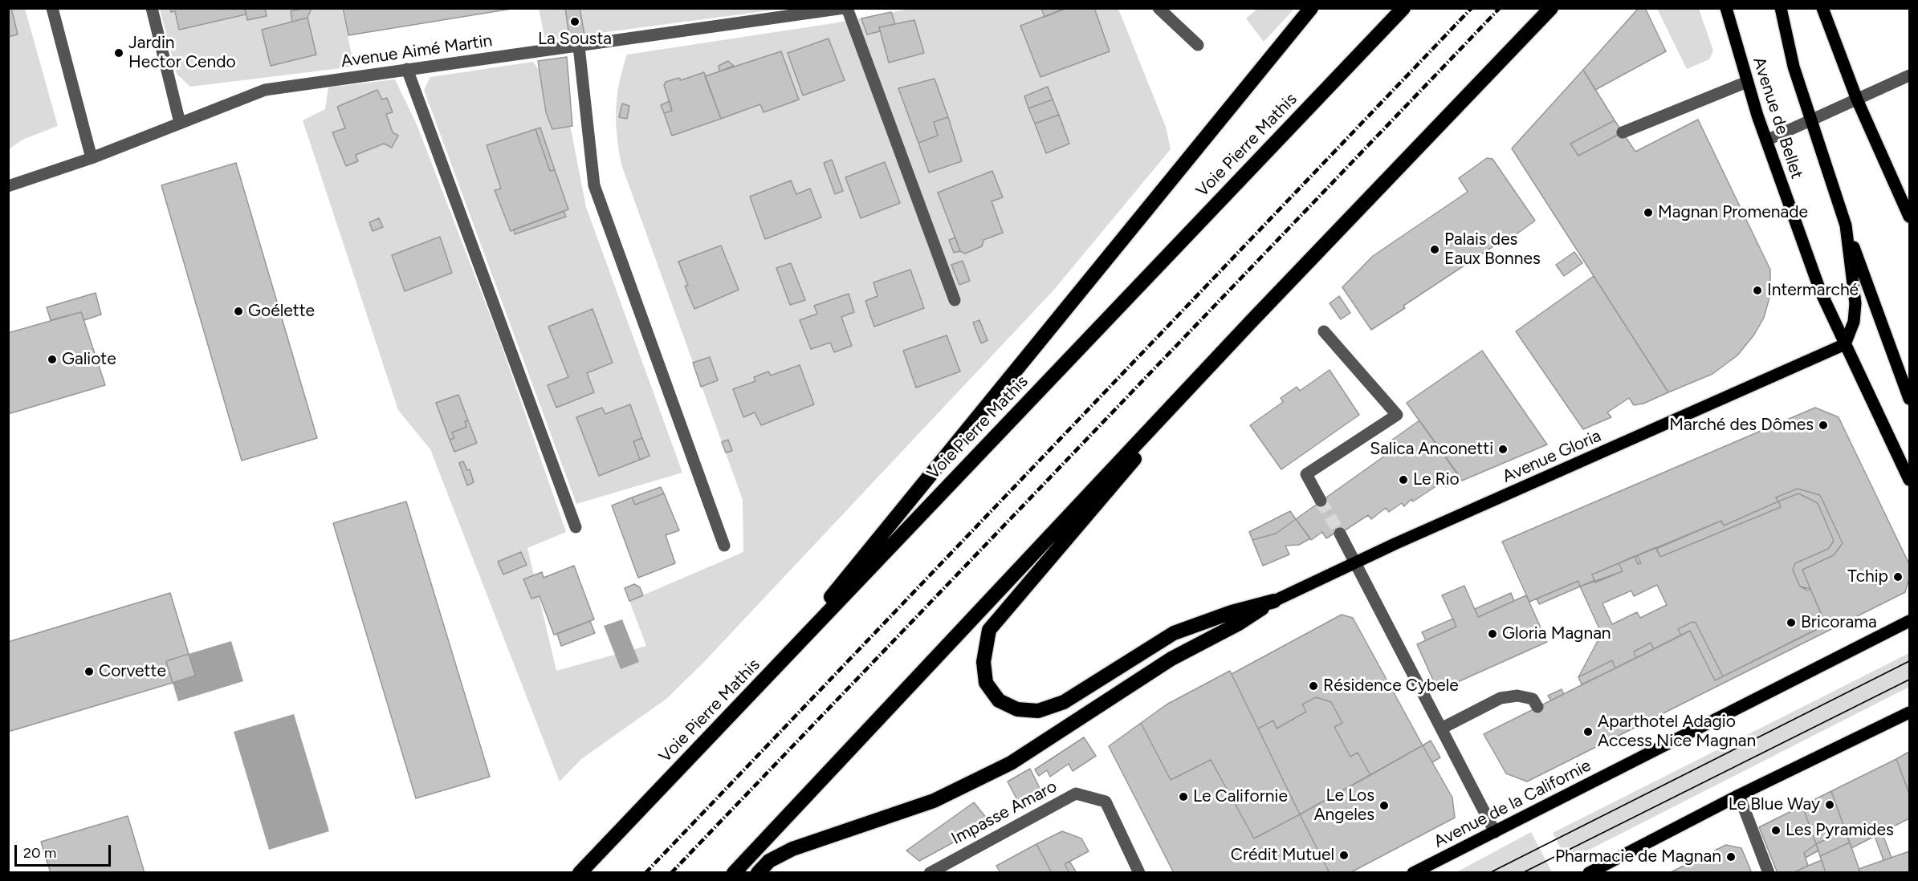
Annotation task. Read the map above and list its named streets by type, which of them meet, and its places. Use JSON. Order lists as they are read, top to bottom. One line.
{"streets":{"highway":["Voie Pierre Mathis"],"main road":["Avenue de Bellet","Avenue Gloria","Avenue de la Californie"],"street":["Avenue Aimé Martin","Impasse Amaro"]},"crossings":[["Avenue de Bellet","Avenue Gloria"]],"places":["La Sousta","Jardin Hector Cendo","Magnan Promenade","Palais des Eaux Bonnes","Intermarché","Goélette","Galiote","Marché des Dômes","Salica Anconetti","Le Rio","Tchip","Bricorama","Gloria Magnan","Corvette","Résidence Cybele","Aparthotel Adagio Access Nice Magnan","Le Californie","Le Blue Way","Le Los Angeles","Les Pyramides","Crédit Mutuel","Pharmacie de Magnan"],"scale_bar":"20 m"}
